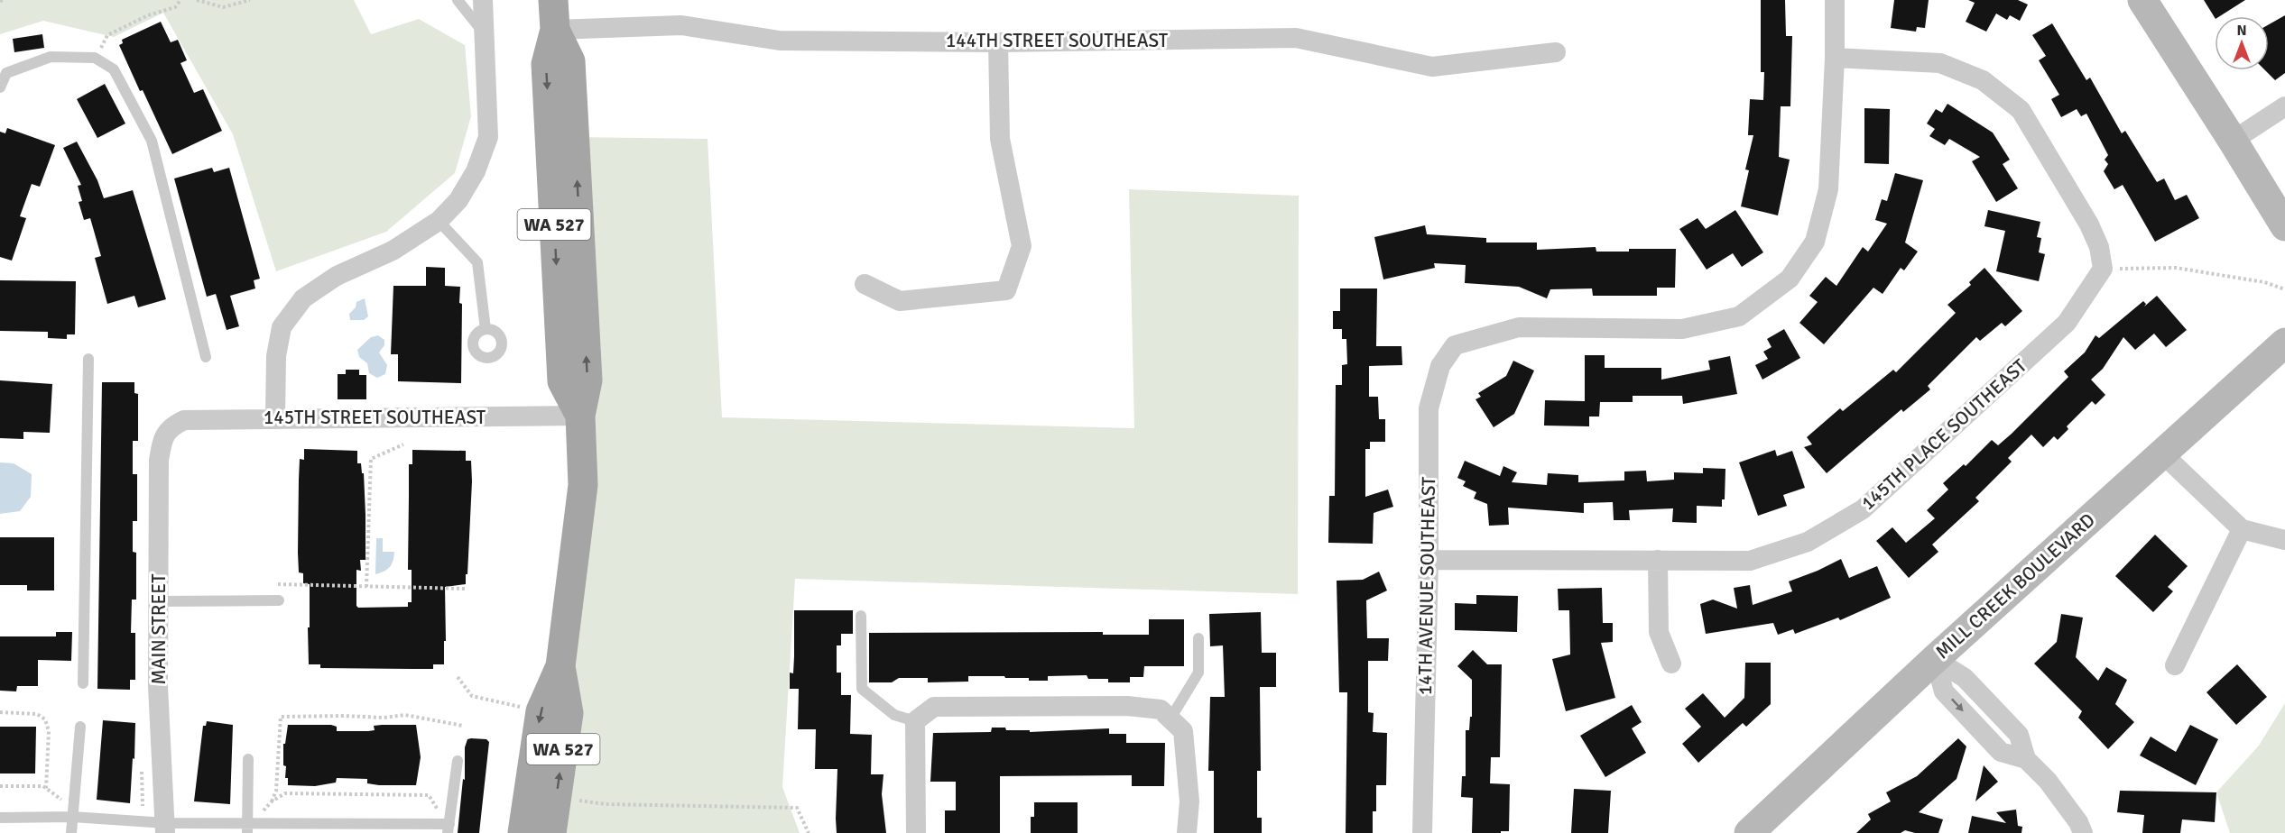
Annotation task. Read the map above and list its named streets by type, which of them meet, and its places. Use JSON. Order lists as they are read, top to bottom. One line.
{"streets":{"main road":["WA 527"],"street":["144TH STREET SOUTHEAST","145TH STREET SOUTHEAST","145TH PLACE SOUTHEAST","14TH AVENUE SOUTHEAST","MILL CREEK BOULEVARD","MAIN STREET"]},"crossings":[["144TH STREET SOUTHEAST","WA 527"],["WA 527","145TH STREET SOUTHEAST"],["145TH STREET SOUTHEAST","MAIN STREET"],["145TH PLACE SOUTHEAST","14TH AVENUE SOUTHEAST"]],"north":"top"}
